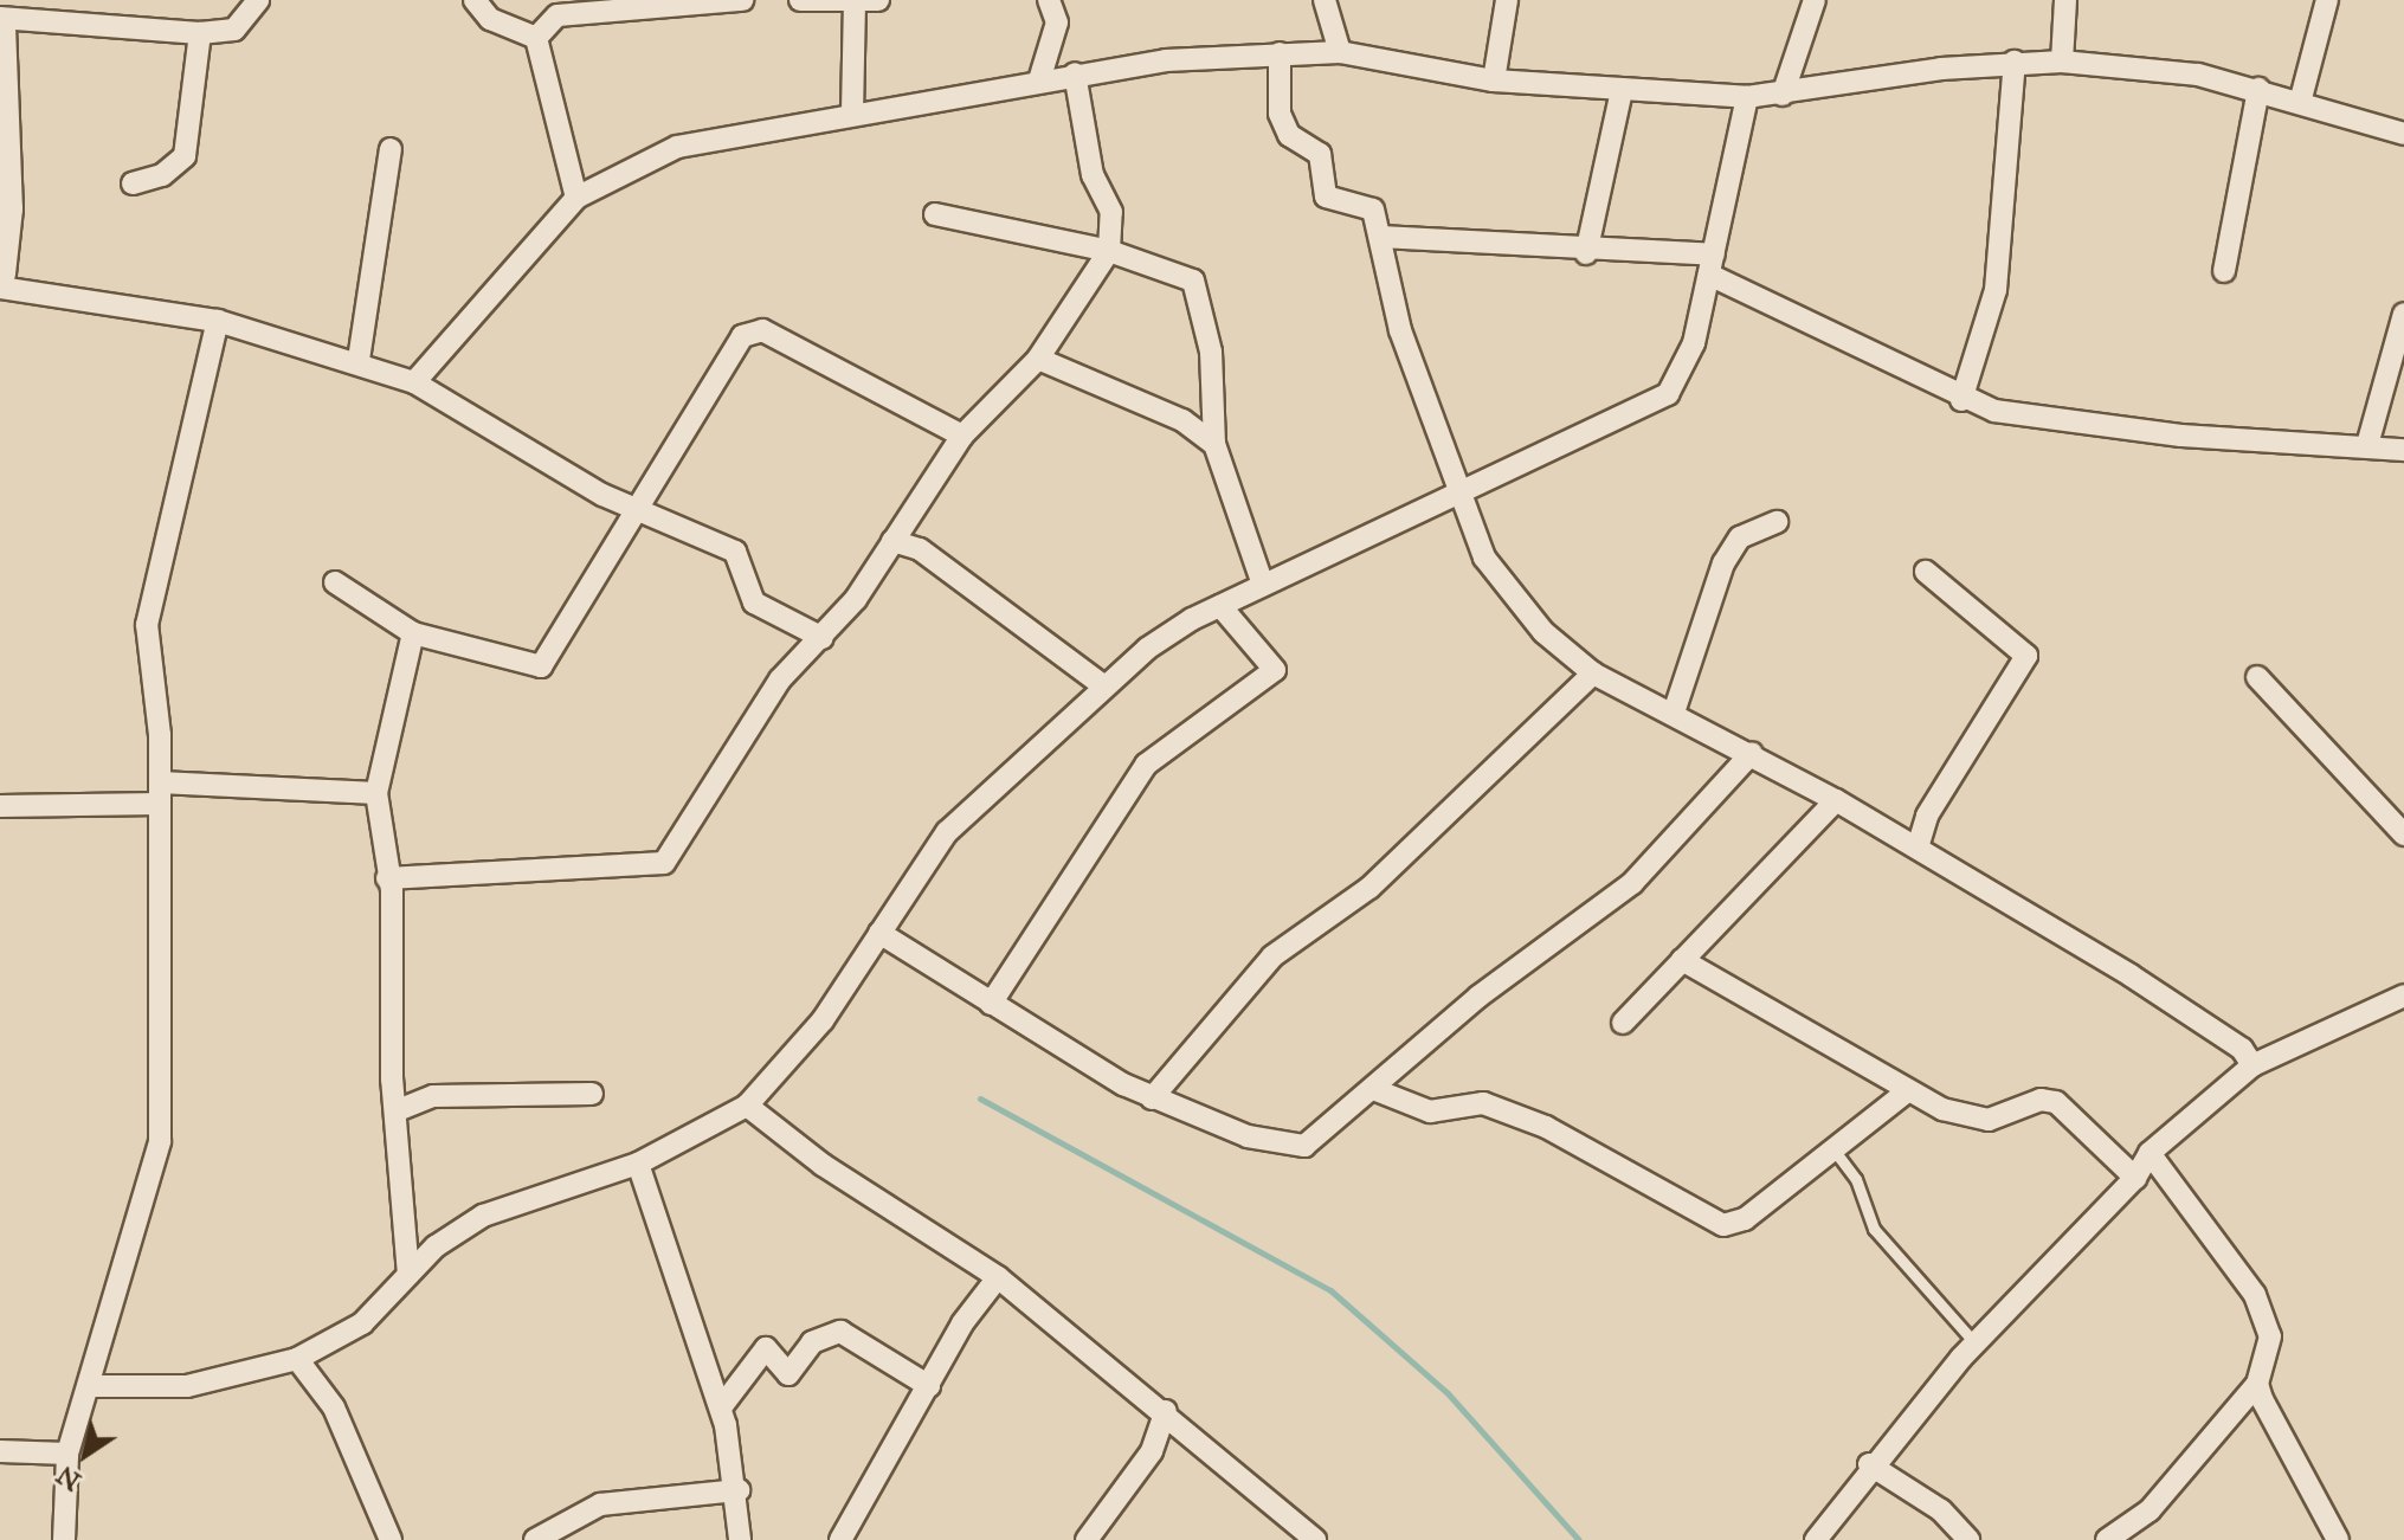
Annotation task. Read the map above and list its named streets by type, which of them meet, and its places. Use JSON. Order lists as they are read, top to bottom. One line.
{"north":"bottom left"}
